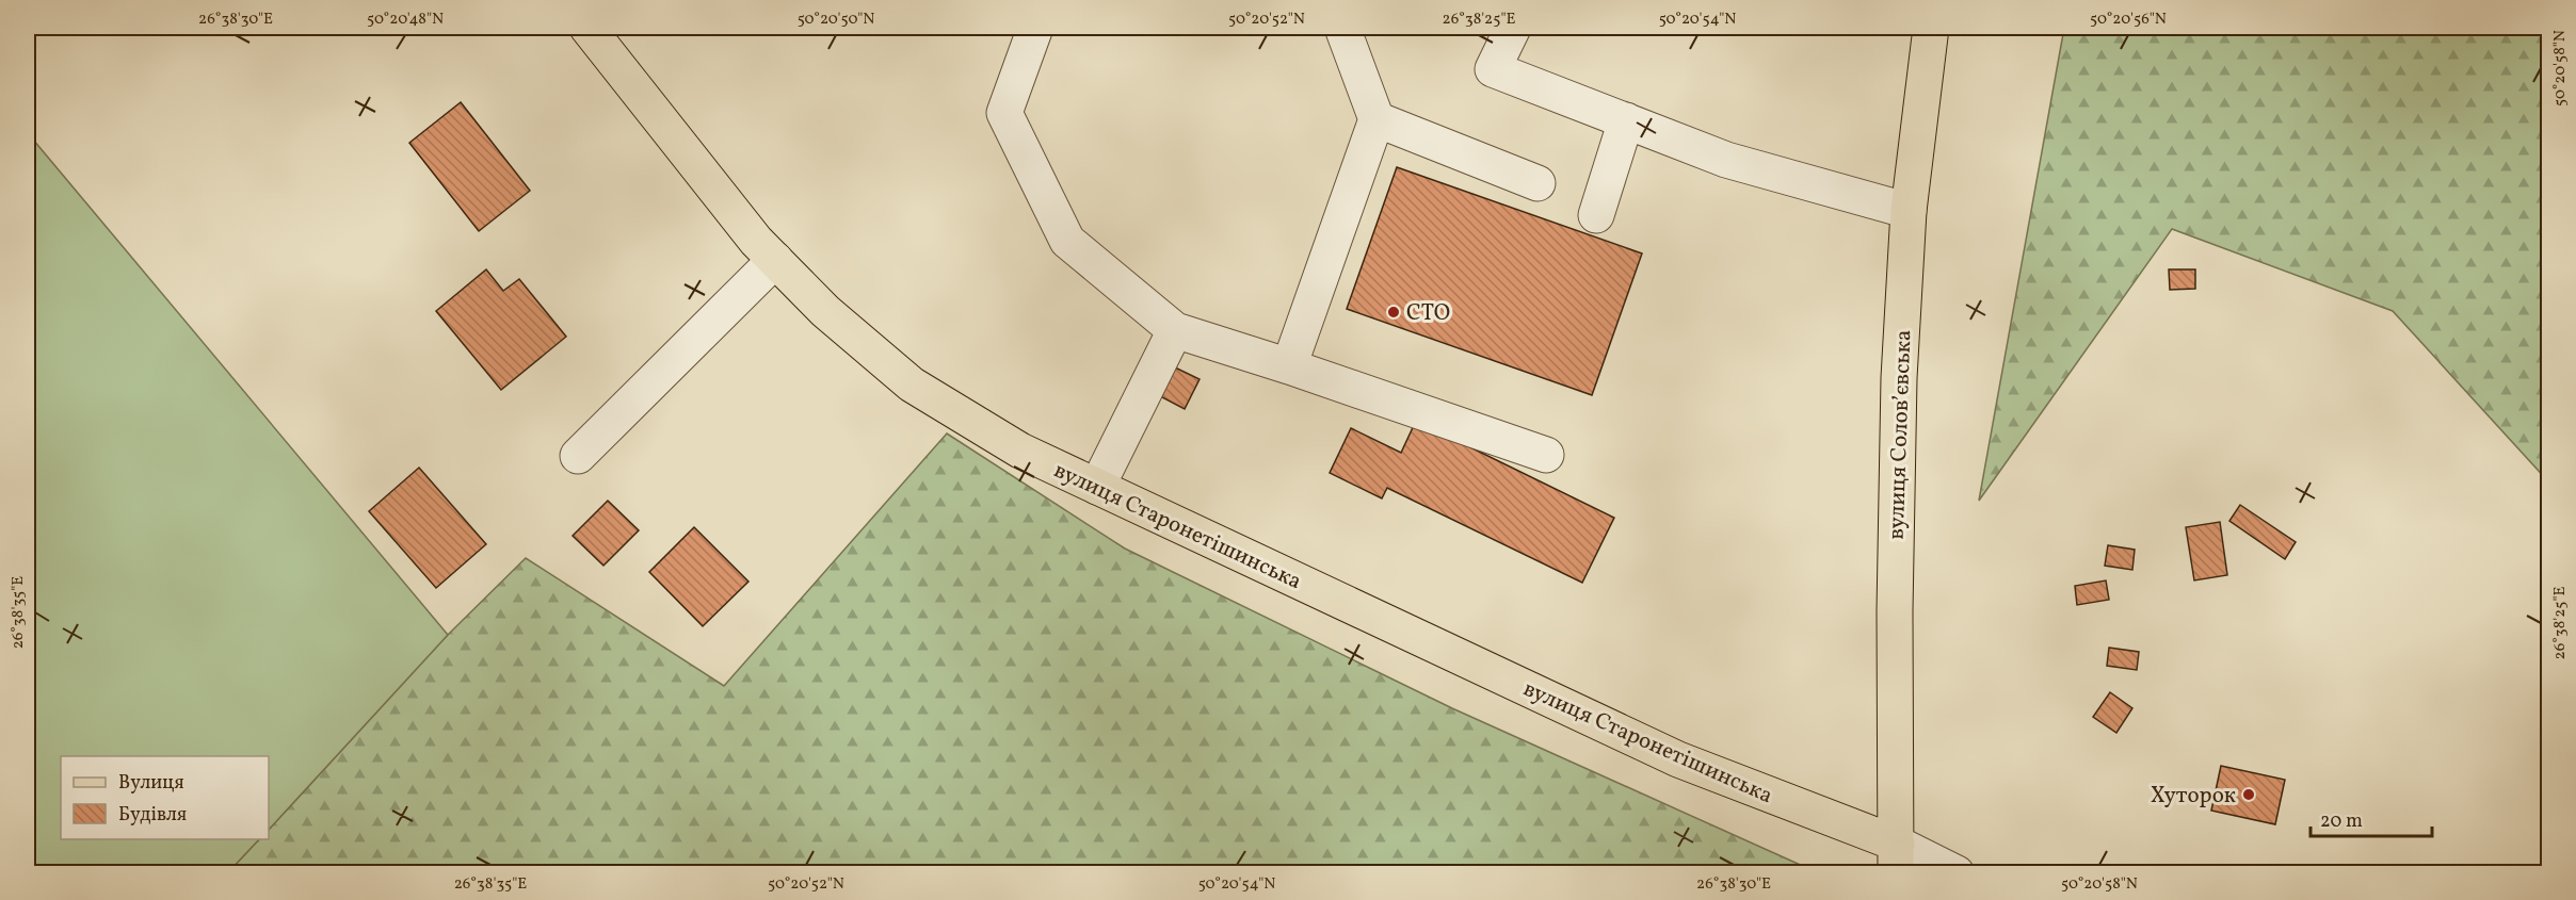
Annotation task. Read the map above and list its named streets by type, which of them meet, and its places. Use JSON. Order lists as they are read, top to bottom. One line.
{"streets":{"main road":["вулиця Соловʼєвська","вулиця Старонетішинська"]},"crossings":[["вулиця Соловʼєвська","вулиця Старонетішинська"]],"places":["СТО","Хуторок"],"legend":["Вулиця","Будівля"],"scale_bar":"20 m","coordinates":["26°38'30\"E","50°20'48\"N","50°20'50\"N","50°20'52\"N","26°38'25\"E","50°20'54\"N","50°20'56\"N","50°20'58\"N","26°38'35\"E"]}
